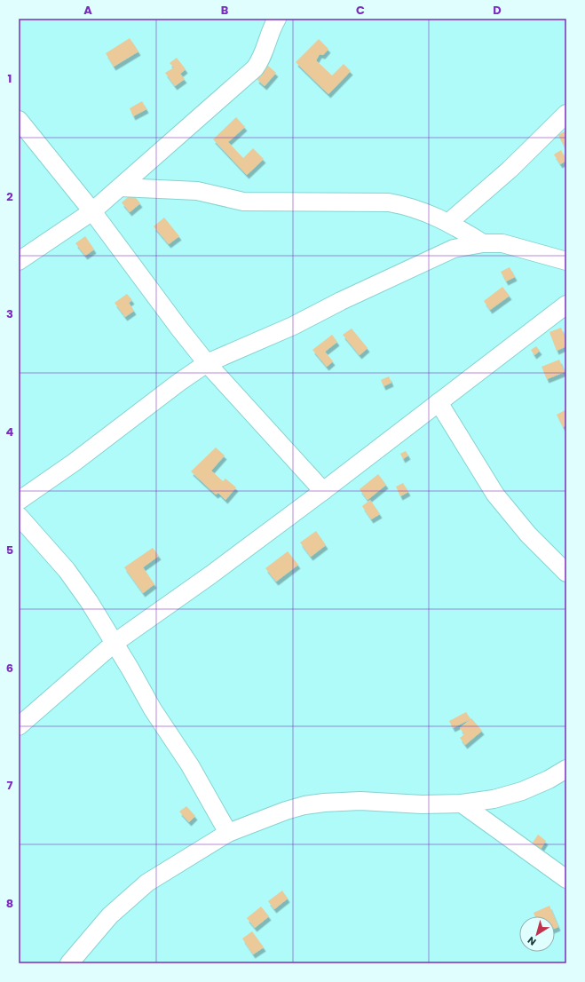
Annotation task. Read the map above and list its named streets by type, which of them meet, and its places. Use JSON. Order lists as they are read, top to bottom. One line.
{"north":"bottom left","grid":{"columns":["A","B","C","D"],"rows":["1","2","3","4","5","6","7","8"]}}
